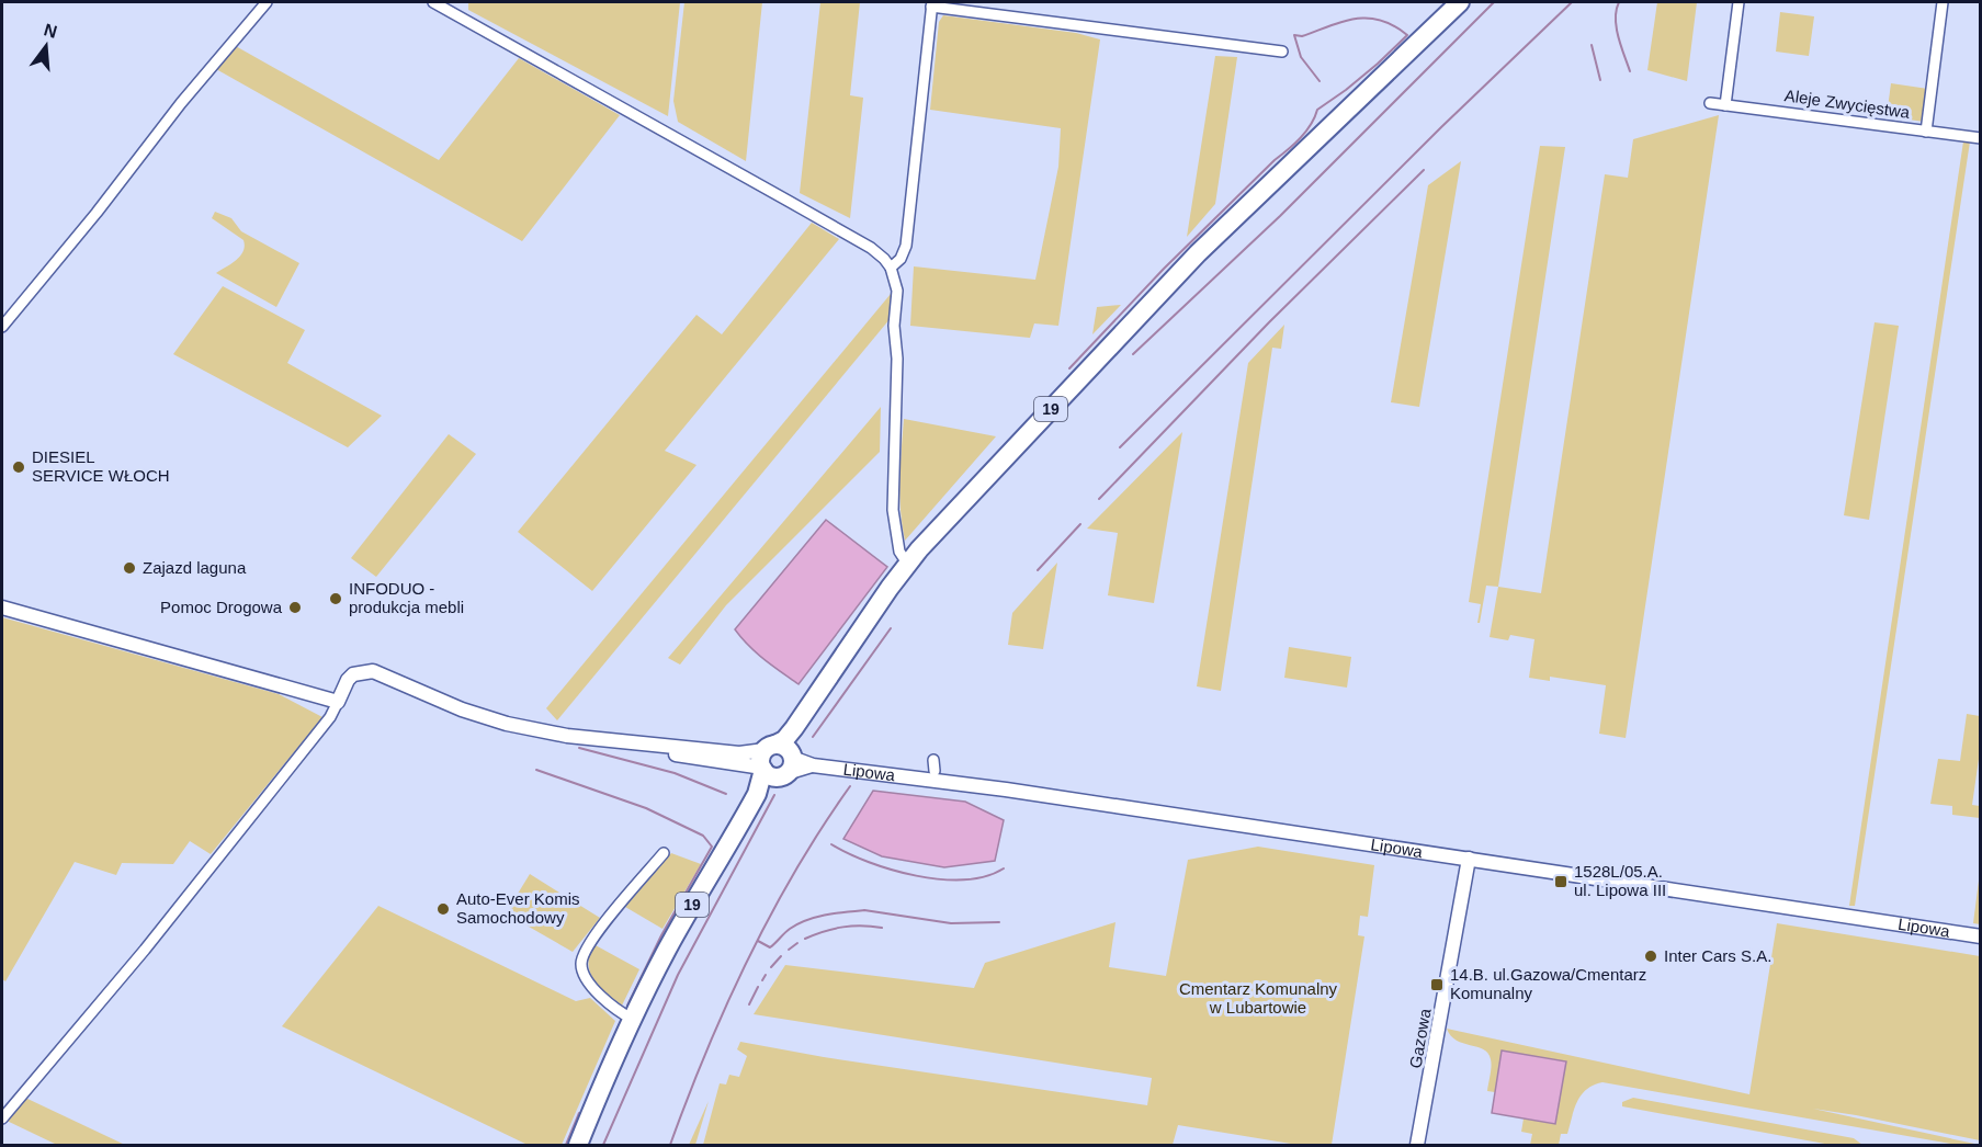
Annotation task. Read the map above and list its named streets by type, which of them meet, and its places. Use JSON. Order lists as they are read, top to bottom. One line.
{"streets":{"highway":["19"],"street":["Aleje Zwycięstwa","Lipowa","Gazowa"]},"crossings":[["19","Lipowa"],["Lipowa","Gazowa"]],"parks":["Cmentarz Komunalny w Lubartowie"],"places":{"other":["DIESIEL SERVICE WŁOCH","Zajazd laguna","INFODUO - produkcja mebli","Pomoc Drogowa","Auto-Ever Komis Samochodowy","Inter Cars S.A."],"transit":["1528L/05.A. ul. Lipowa III","14.B. ul.Gazowa/Cmentarz Komunalny"]},"north":"top"}
